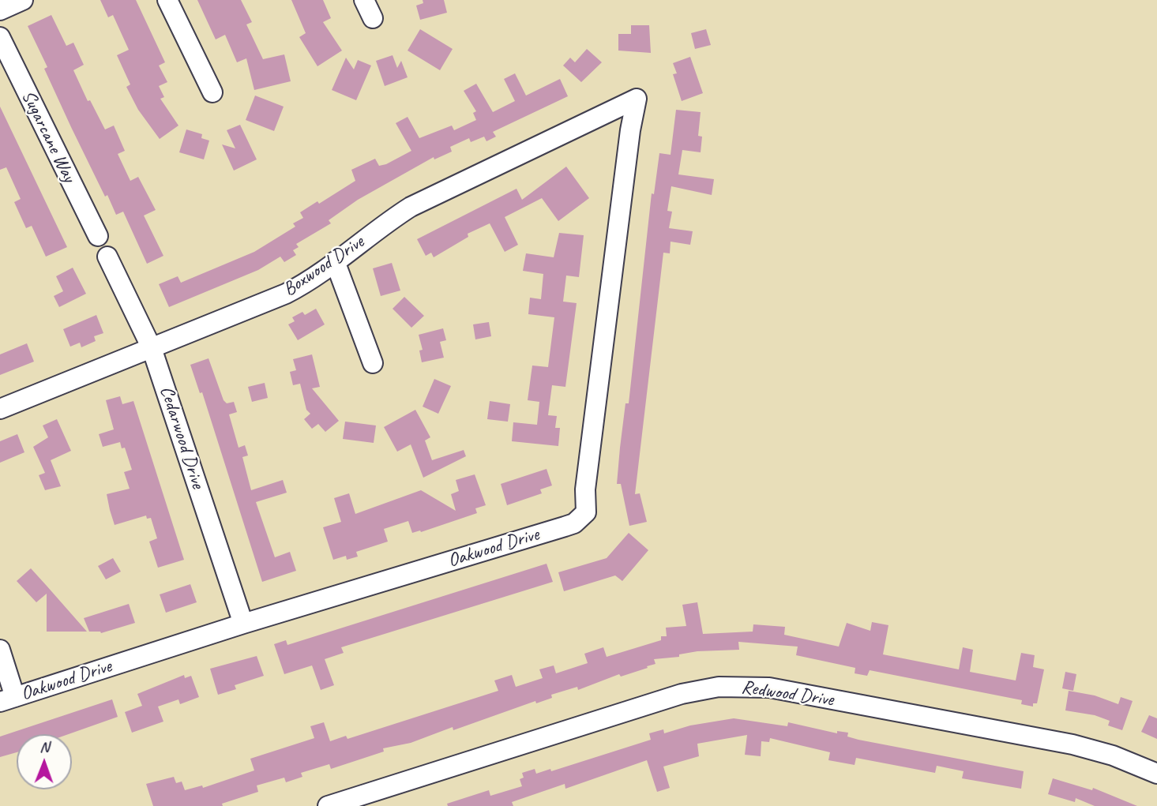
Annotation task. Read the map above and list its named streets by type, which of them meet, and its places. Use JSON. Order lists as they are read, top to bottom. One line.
{"streets":{"street":["Sugarcane Way","Boxwood Drive","Cedarwood Drive","Oakwood Drive","Redwood Drive"]},"crossings":[["Boxwood Drive","Cedarwood Drive"],["Boxwood Drive","Oakwood Drive"],["Cedarwood Drive","Oakwood Drive"]],"north":"top"}
